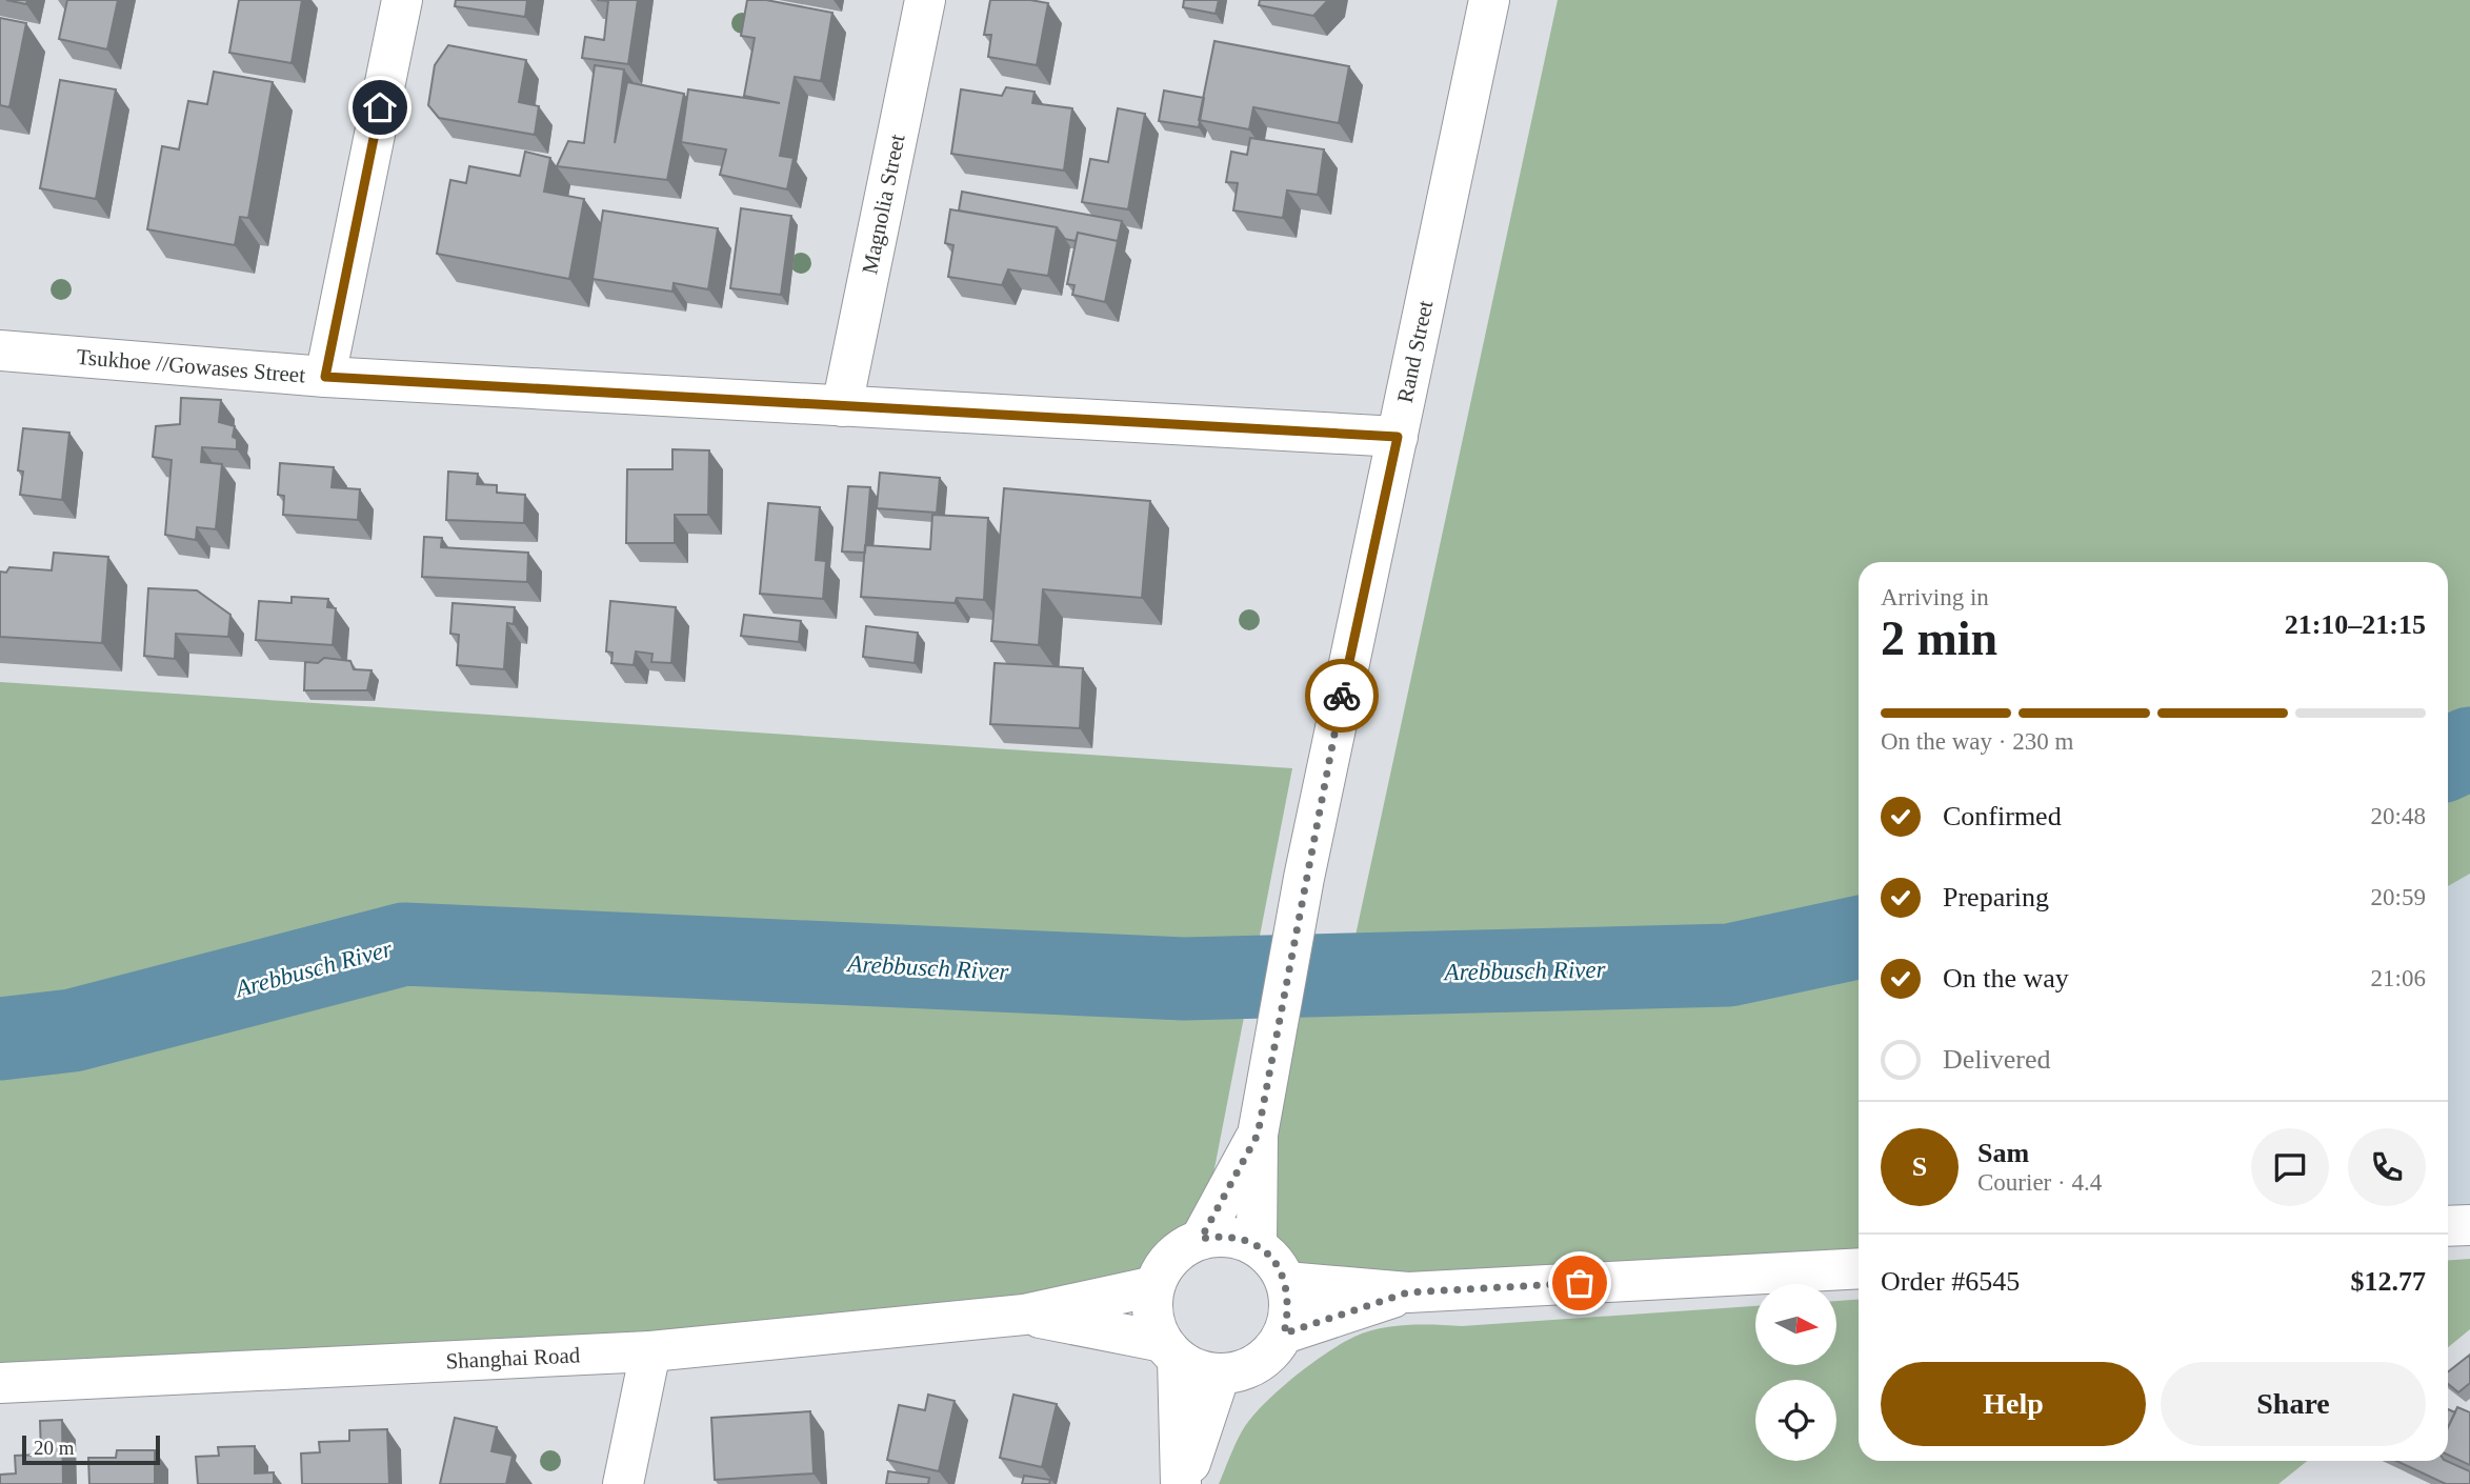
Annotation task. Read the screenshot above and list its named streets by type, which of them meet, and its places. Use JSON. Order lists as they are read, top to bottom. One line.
{"streets":{"street":["Magnolia Street","Rand Street","Tsukhoe //Gowases Street","Shanghai Road"]},"crossings":[["Magnolia Street","Tsukhoe //Gowases Street"],["Rand Street","Tsukhoe //Gowases Street"],["Rand Street","Shanghai Road"]],"water":["Arebbusch River"],"scale_bar":"20 m","north":"right","page":{"heading":["2 min","Arriving in","21:10–21:15"],"panel":["Sam","Courier · 4.4","Order #6545","$12.77"],"bar":"On the way · 230 m","list":[["Confirmed","20:48"],["Preparing","20:59"],["On the way","21:06"],"Delivered"],"round":"S","buttons":["Help","Share"],"scale":"20 m"}}
